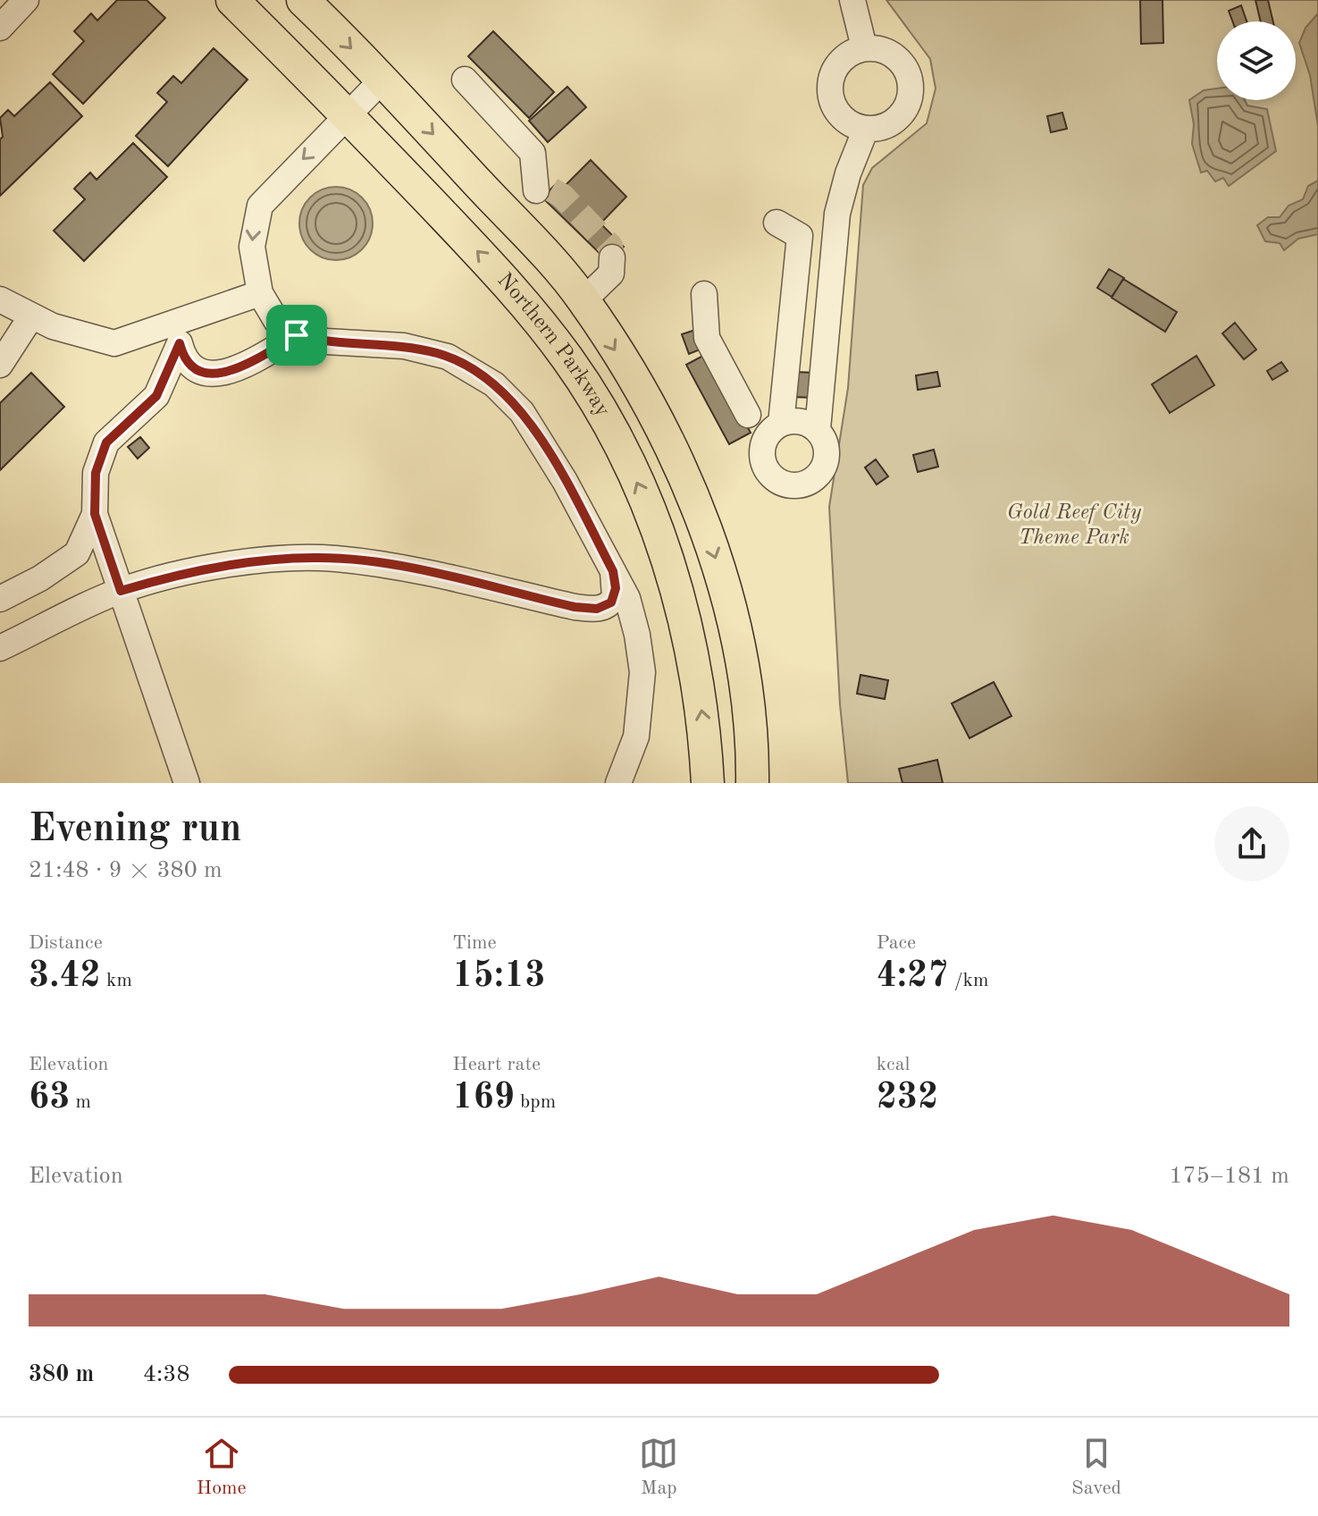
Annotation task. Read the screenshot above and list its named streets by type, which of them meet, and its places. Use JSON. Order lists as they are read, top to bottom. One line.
{"streets":{"main road":["Northern Parkway"]},"parks":["Gold Reef City Theme Park"],"page":{"heading":["Evening run","21:48 · 9 × 380 m"],"stats":[["Distance","3.42 km"],["Time","15:13"],["Pace","4:27 /km"],["Elevation","63 m"],["Heart rate","169 bpm"],["kcal","232"]],"chart":["Elevation","175–181 m"],"list":[{"name":"380 m","note":"4:38"}],"tabs":["Home","Map","Saved"]}}
